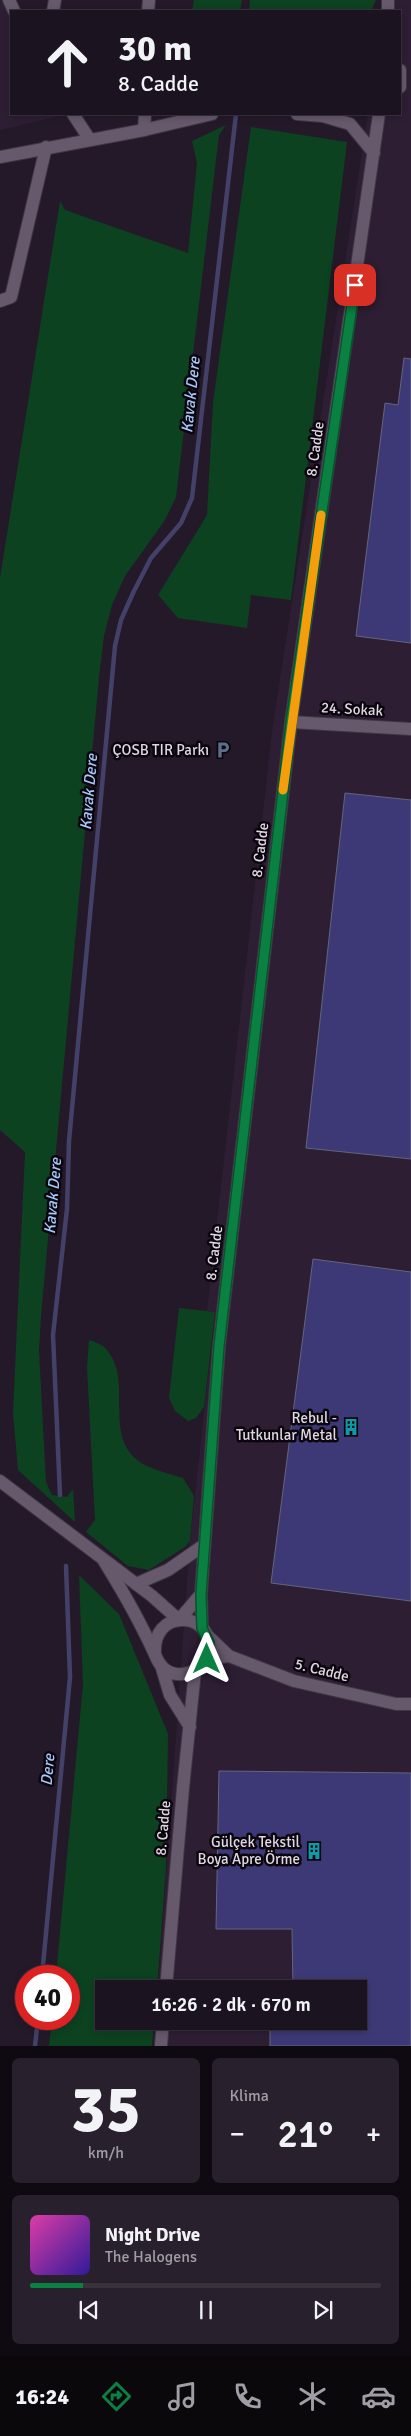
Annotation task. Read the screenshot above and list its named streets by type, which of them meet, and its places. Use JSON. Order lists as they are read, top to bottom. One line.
{"streets":{"street":["8. Cadde","24. Sokak","5. Cadde"]},"crossings":[["8. Cadde","24. Sokak"]],"water":["Kavak Dere","Dere"],"places":{"parking":["ÇOSB TIR Parkı"],"building":["Rebul - Tutkunlar Metal","Gülçek Tekstil Boya Apre Örme"]},"page":{"turn":["30 m","8. Cadde"],"limit":"40","trip":"16:26 · 2 dk · 670 m","tile":[["35","km/h"],"Klima"],"heat":["−","21°","+"],"song":["Night Drive","The Halogens"],"tabs":"16:24"}}
